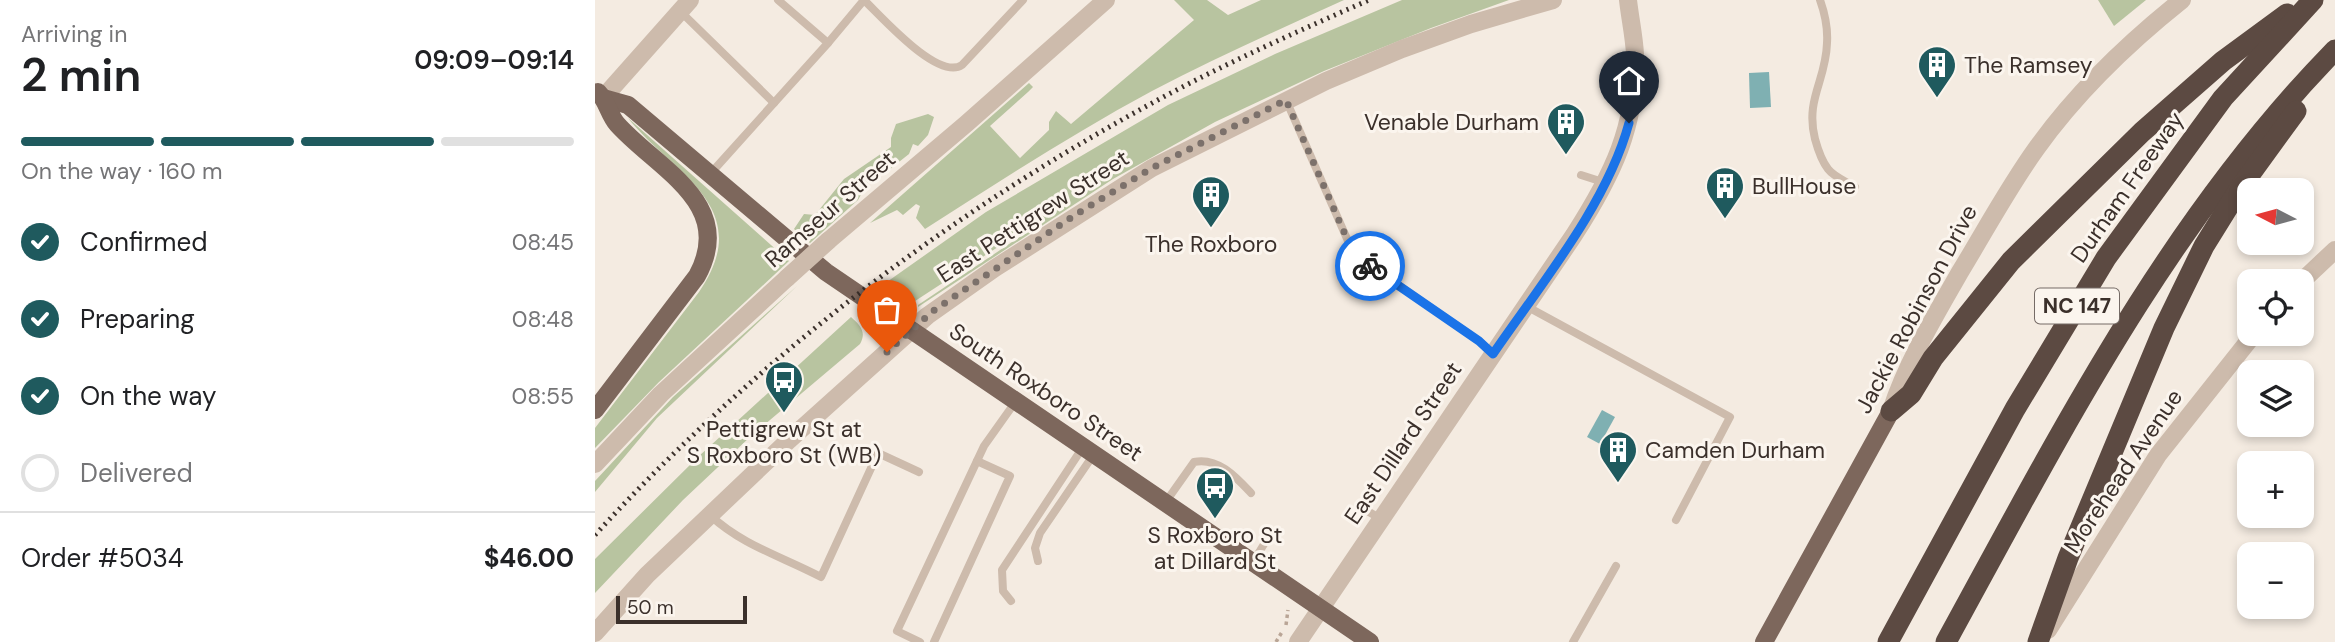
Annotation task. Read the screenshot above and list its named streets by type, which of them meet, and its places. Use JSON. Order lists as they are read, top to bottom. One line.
{"streets":{"highway":["Durham Freeway","NC 147"],"main road":["Jackie Robinson Drive","South Roxboro Street"],"street":["Ramseur Street","East Pettigrew Street","East Dillard Street","Morehead Avenue"]},"crossings":[["East Pettigrew Street","South Roxboro Street"],["South Roxboro Street","East Dillard Street"]],"places":{"building":["The Ramsey","Venable Durham","BullHouse","The Roxboro","Camden Durham"],"bus stop":["Pettigrew St at S Roxboro St (WB)","S Roxboro St at Dillard St"]},"scale_bar":"50 m","north":"left","page":{"heading":["2 min","Arriving in","09:09–09:14"],"panel":["Order #5034","$46.00"],"bar":"On the way · 160 m","map_buttons":["+","−"],"list":[["Confirmed","08:45"],["Preparing","08:48"],["On the way","08:55"],"Delivered"],"scale":"50 m"}}
